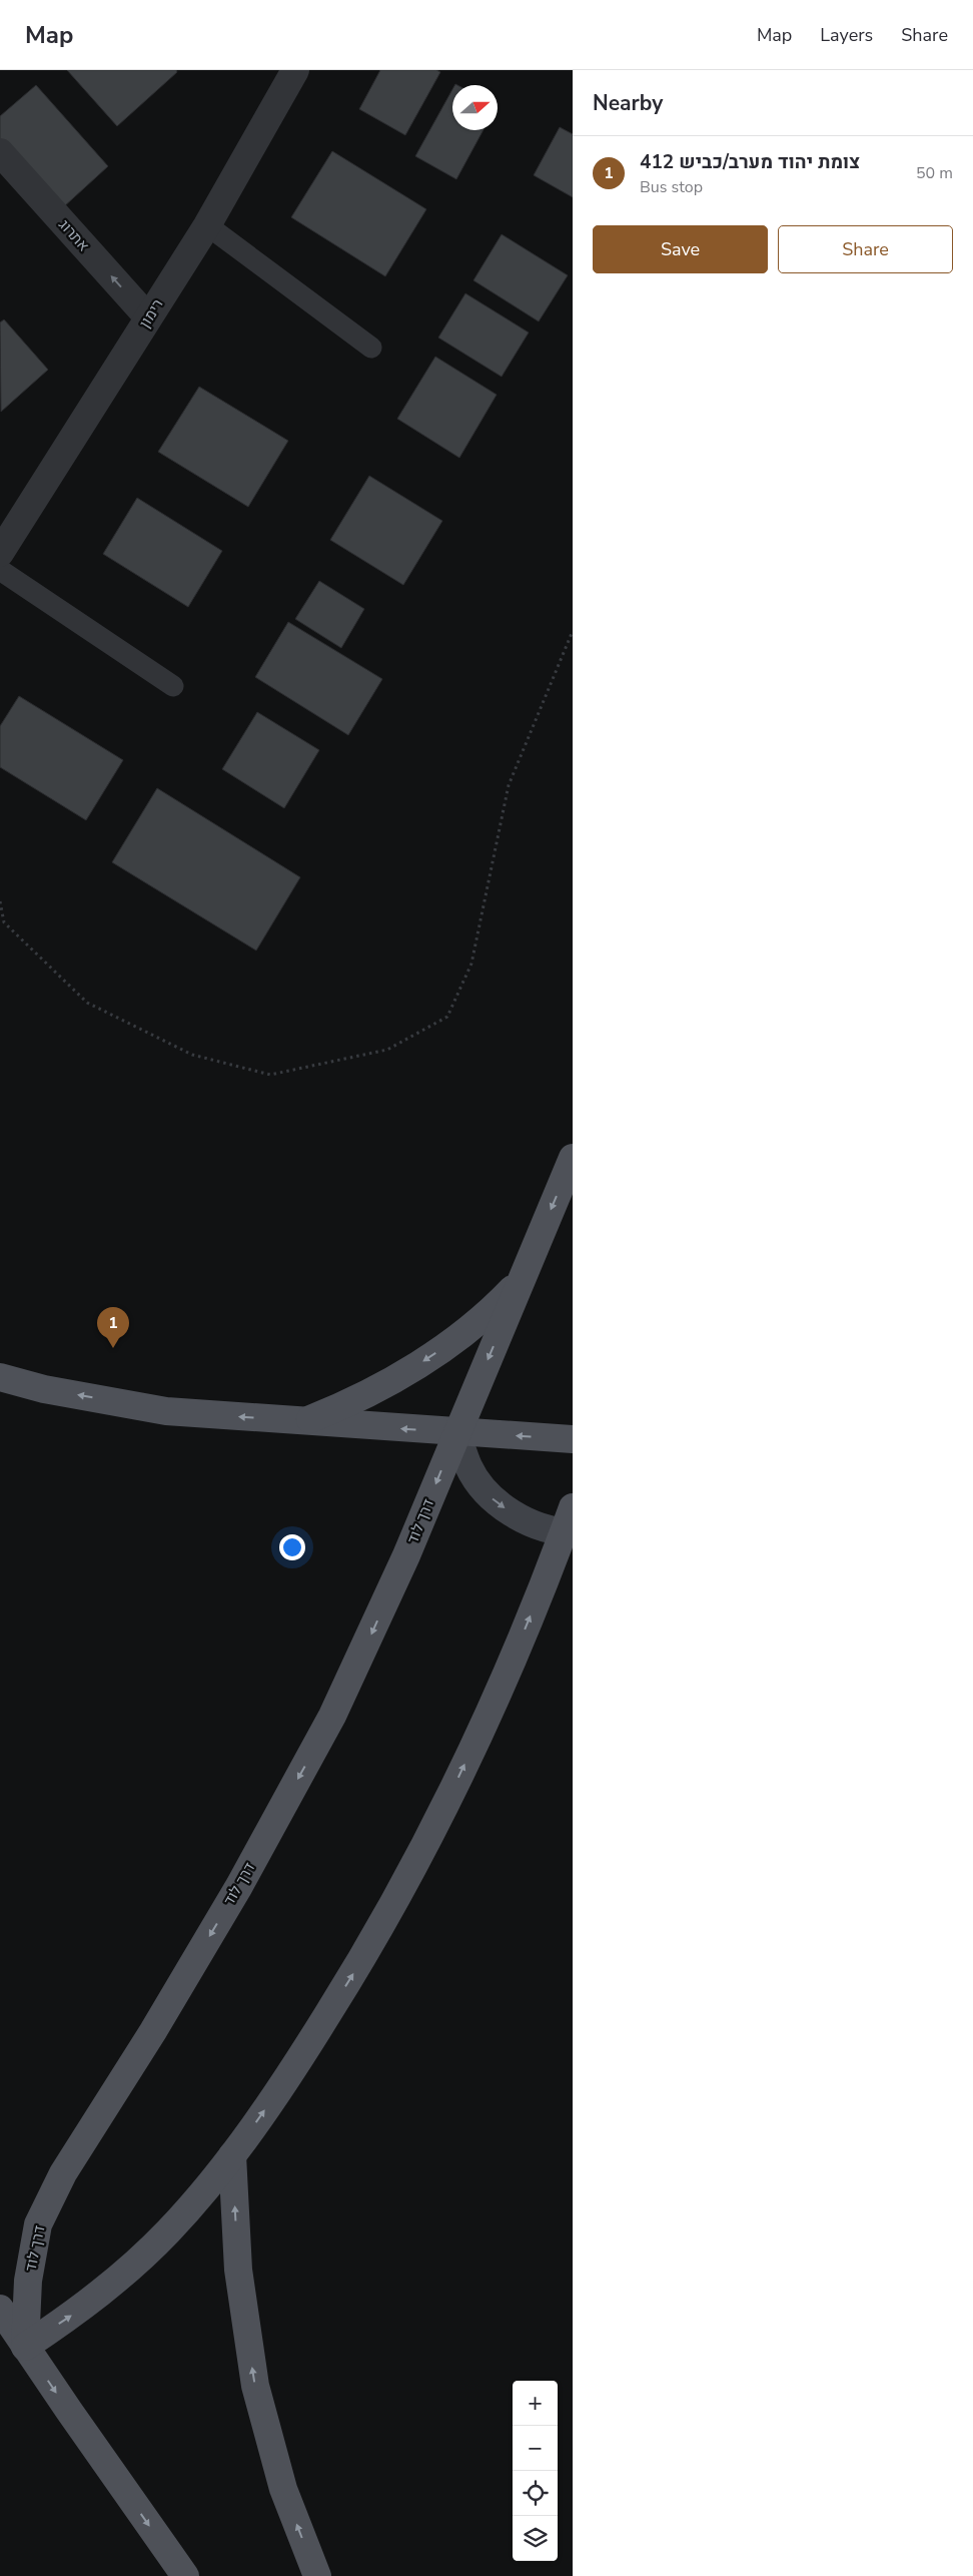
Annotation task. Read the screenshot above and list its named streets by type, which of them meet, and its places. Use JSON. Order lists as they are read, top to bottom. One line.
{"streets":{"main road":["דרך לוד"],"street":["אתרוג","רימון"]},"crossings":[["אתרוג","רימון"]],"one_way":["אתרוג"],"north":"right","page":{"header":"Map","nav":["Map","Layers","Share"],"heading":"Nearby","list":[{"mark":"1","name":"צומת יהוד מערב/כביש 412","note":"Bus stop","value":"50 m"}],"buttons":["Save","Share"],"pins":"1","map_buttons":["+","−"]}}
